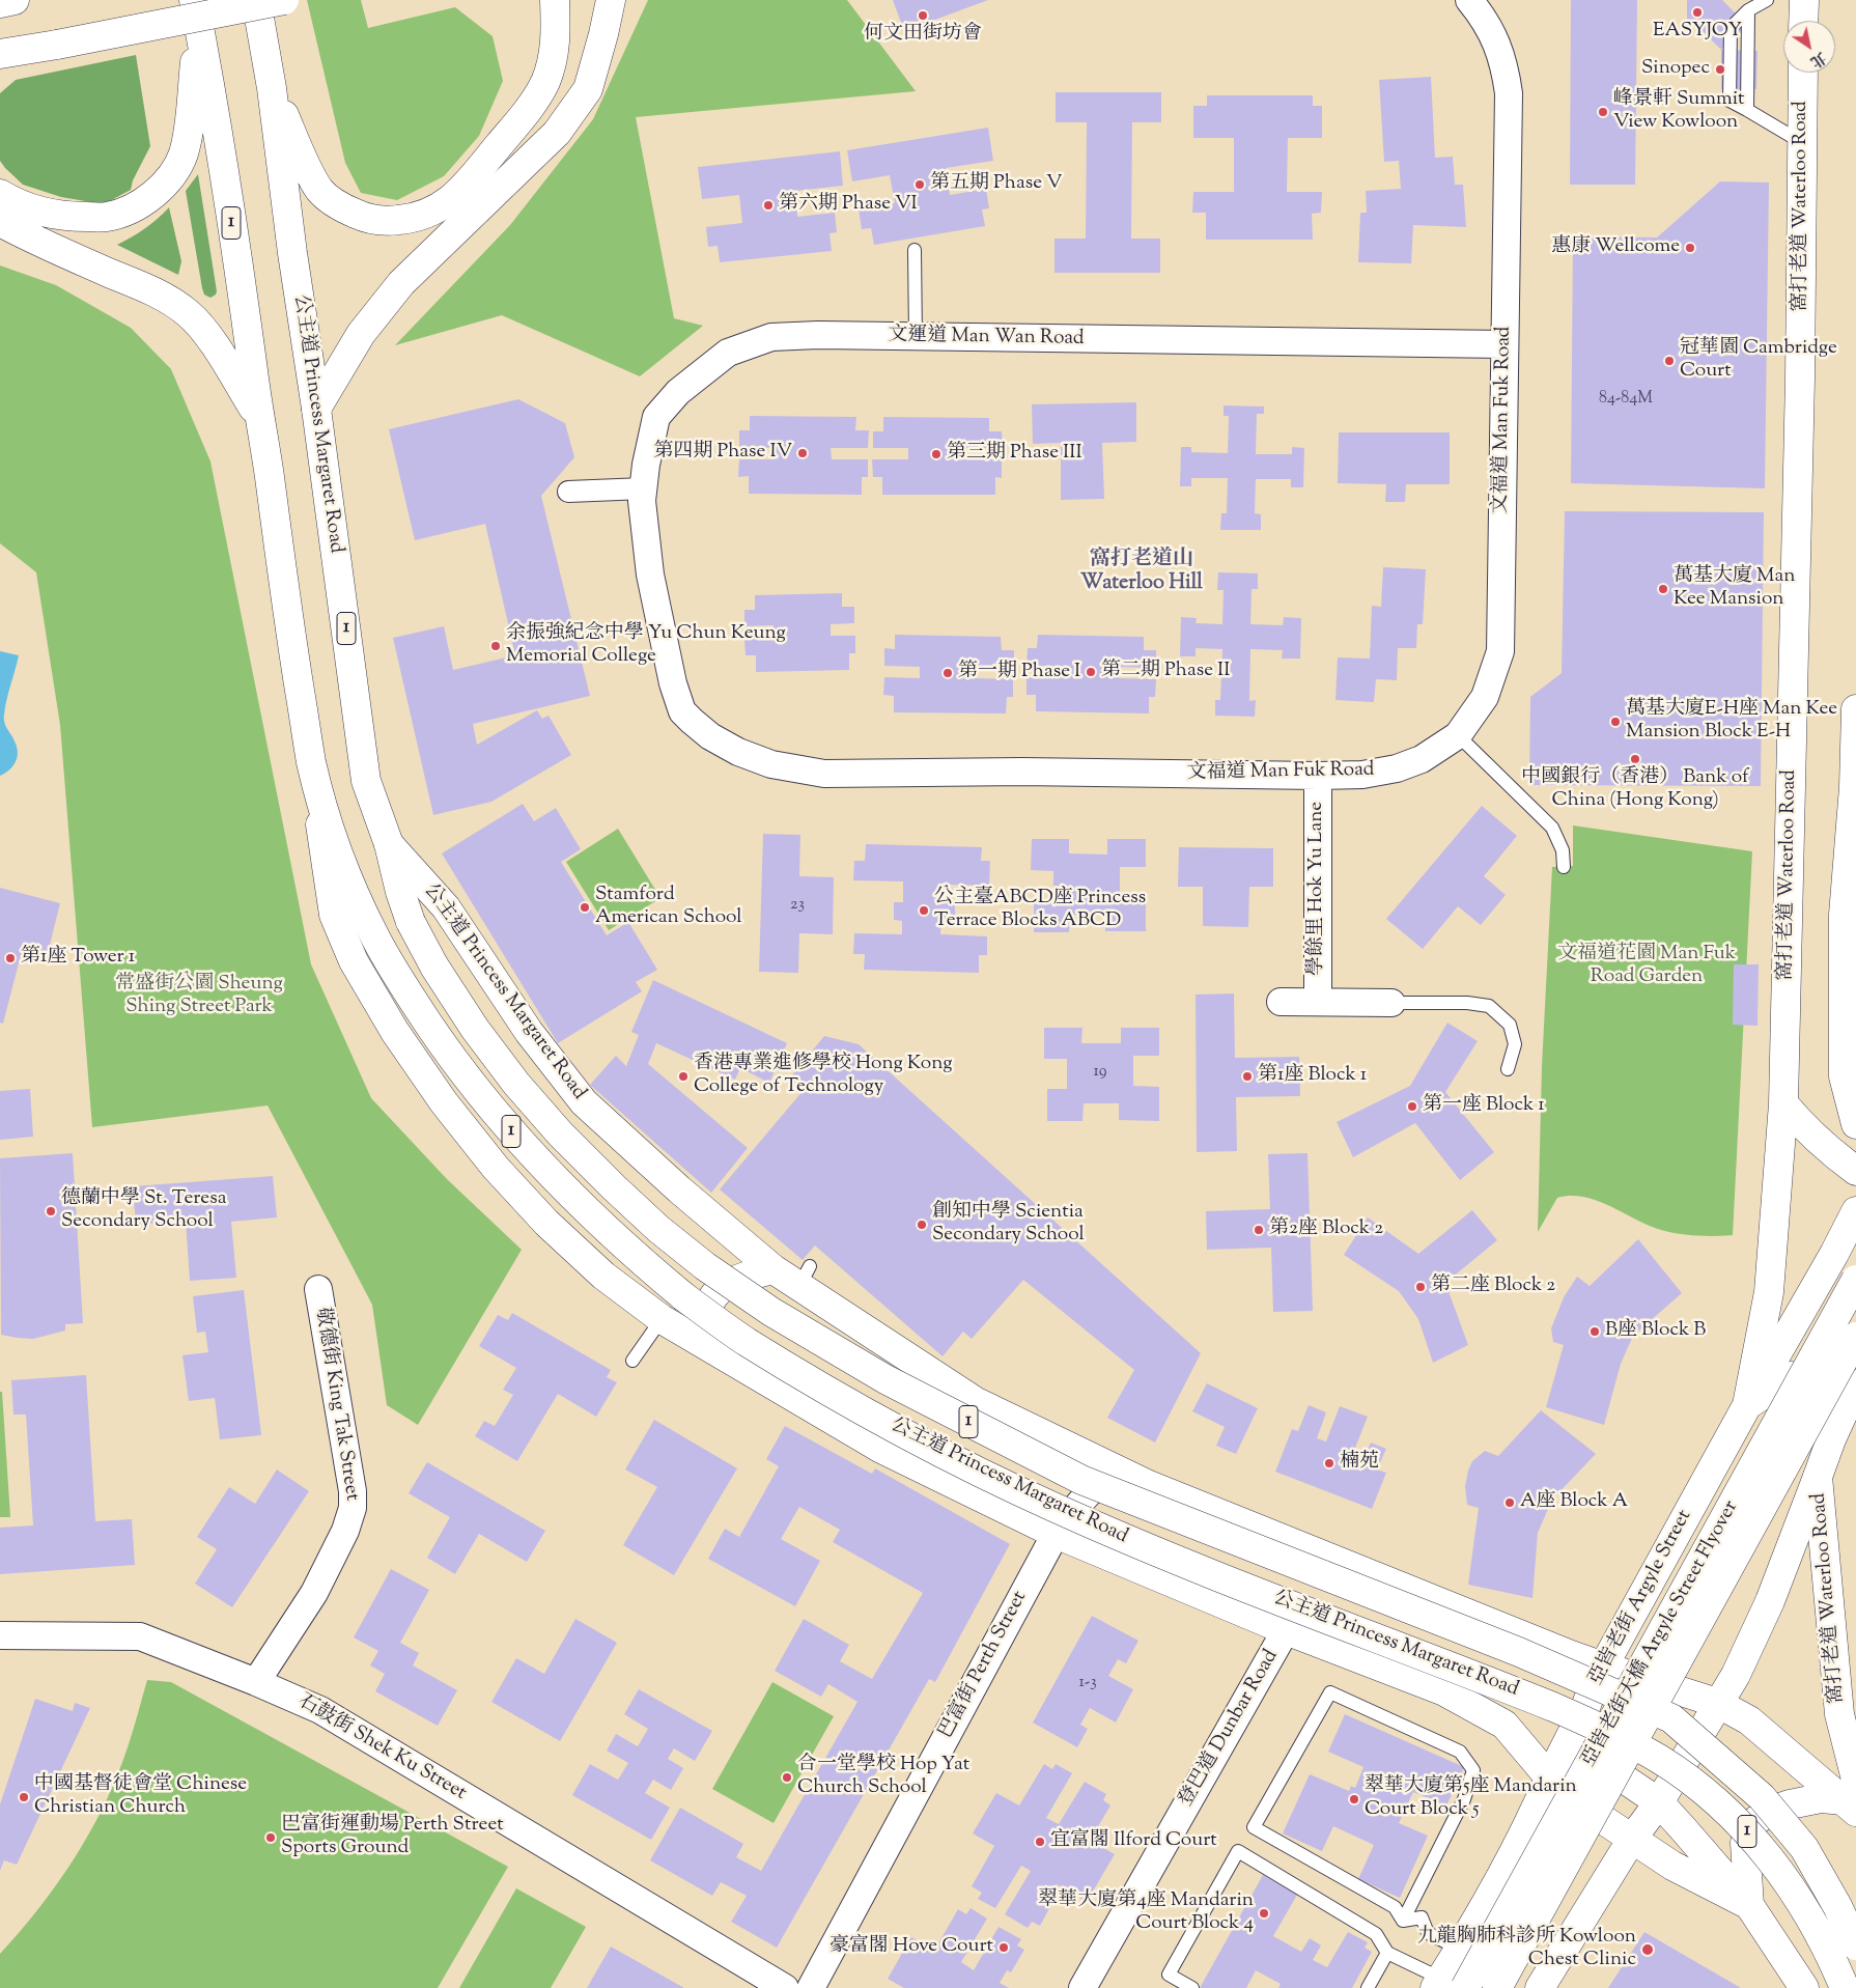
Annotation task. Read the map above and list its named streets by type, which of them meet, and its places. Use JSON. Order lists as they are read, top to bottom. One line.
{"streets":{"main road":["窩打老道 Waterloo Road","1","公主道 Princess Margaret Road","亞皆老街 Argyle Street","亞皆老街天橋 Argyle Street Flyover"],"street":["文運道 Man Wan Road","文福道 Man Fuk Road","學餘里 Hok Yu Lane","敬德街 King Tak Street","巴富街 Perth Street","登巴道 Dunbar Road","石鼓街 Shek Ku Street"]},"crossings":[["窩打老道 Waterloo Road","亞皆老街 Argyle Street"],["文運道 Man Wan Road","文福道 Man Fuk Road"],["文福道 Man Fuk Road","學餘里 Hok Yu Lane"],["公主道 Princess Margaret Road","亞皆老街 Argyle Street"],["公主道 Princess Margaret Road","巴富街 Perth Street"],["公主道 Princess Margaret Road","登巴道 Dunbar Road"],["敬德街 King Tak Street","石鼓街 Shek Ku Street"],["亞皆老街 Argyle Street","亞皆老街天橋 Argyle Street Flyover"]],"districts":["窩打老道山 Waterloo Hill"],"parks":["文福道花園 Man Fuk Road Garden","常盛街公園 Sheung Shing Street Park"],"places":["EASYJOY","何文田街坊會","Sinopec","峰景軒 Summit View Kowloon","第五期 Phase V","第六期 Phase VI","惠康 Wellcome","冠華園 Cambridge Court","第四期 Phase IV","第三期 Phase III","萬基大廈 Man Kee Mansion","余振強紀念中學 Yu Chun Keung Memorial College","第二期 Phase II","第一期 Phase I","萬基大廈E-H座 Man Kee Mansion Block E-H","中國銀行（香港） Bank of China (Hong Kong)","Stamford American School","公主臺ABCD座 Princess Terrace Blocks ABCD","第1座 Tower 1","香港專業進修學校 Hong Kong College of Technology","第1座 Block 1","第一座 Block 1","德蘭中學 St. Teresa Secondary School","創知中學 Scientia Secondary School","第2座 Block 2","第二座 Block 2","B座 Block B","楠苑","A座 Block A","合一堂學校 Hop Yat Church School","中國基督徒會堂 Chinese Christian Church","翠華大廈第5座 Mandarin Court Block 5","巴富街運動場 Perth Street Sports Ground","宜富閣 Ilford Court","翠華大廈第4座 Mandarin Court Block 4","豪富閣 Hove Court","九龍胸肺科診所 Kowloon Chest Clinic"],"house_numbers":["84-84M","23","19","1-3"],"north":"bottom right"}
